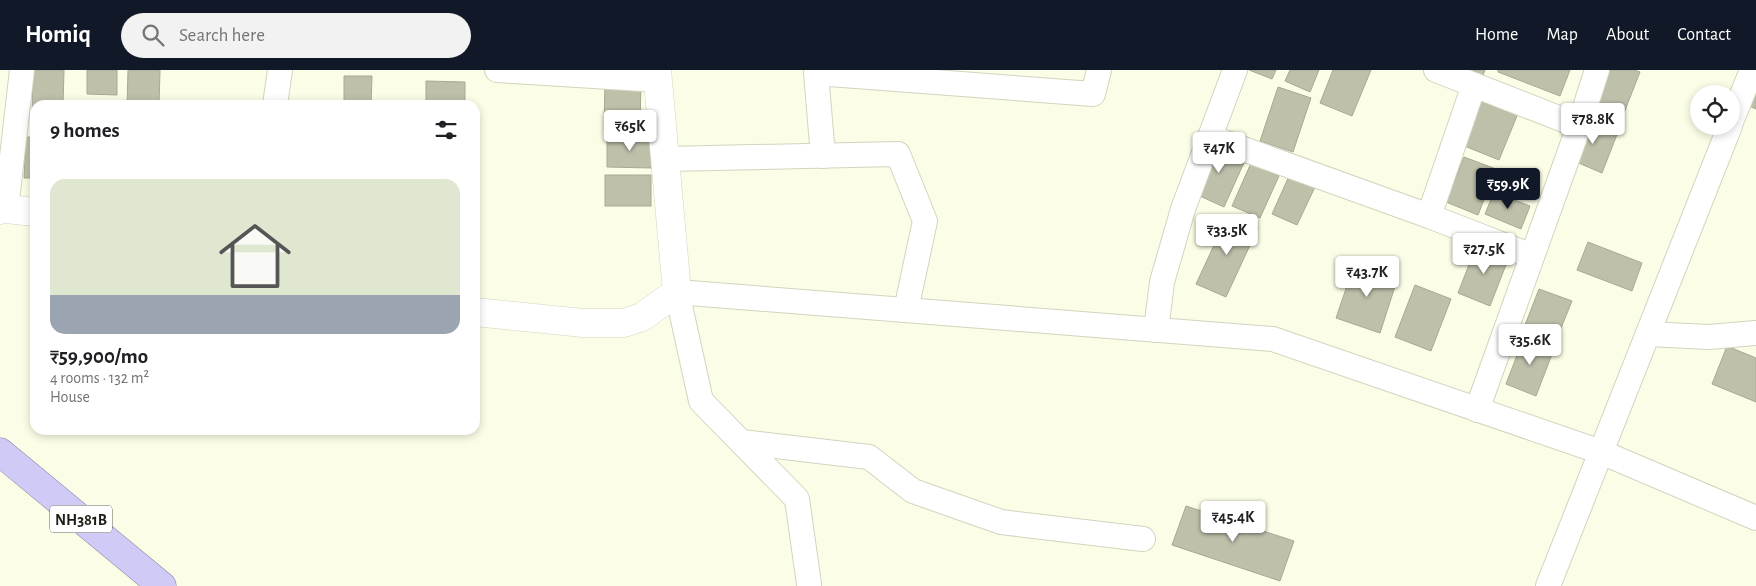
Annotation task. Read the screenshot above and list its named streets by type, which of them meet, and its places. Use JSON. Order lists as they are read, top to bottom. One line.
{"streets":{"highway":["NH381B"]},"page":{"header":"Homiq","search":"Search here","nav":["Home","Map","About","Contact"],"heading":"9 homes","price":["₹78.8K","₹65K","₹47K","₹59.9K","₹33.5K","₹27.5K","₹43.7K","₹35.6K","₹45.4K"],"list":[{"name":"₹59,900/mo","note":"4 rooms · 132 m² · House"}]}}
